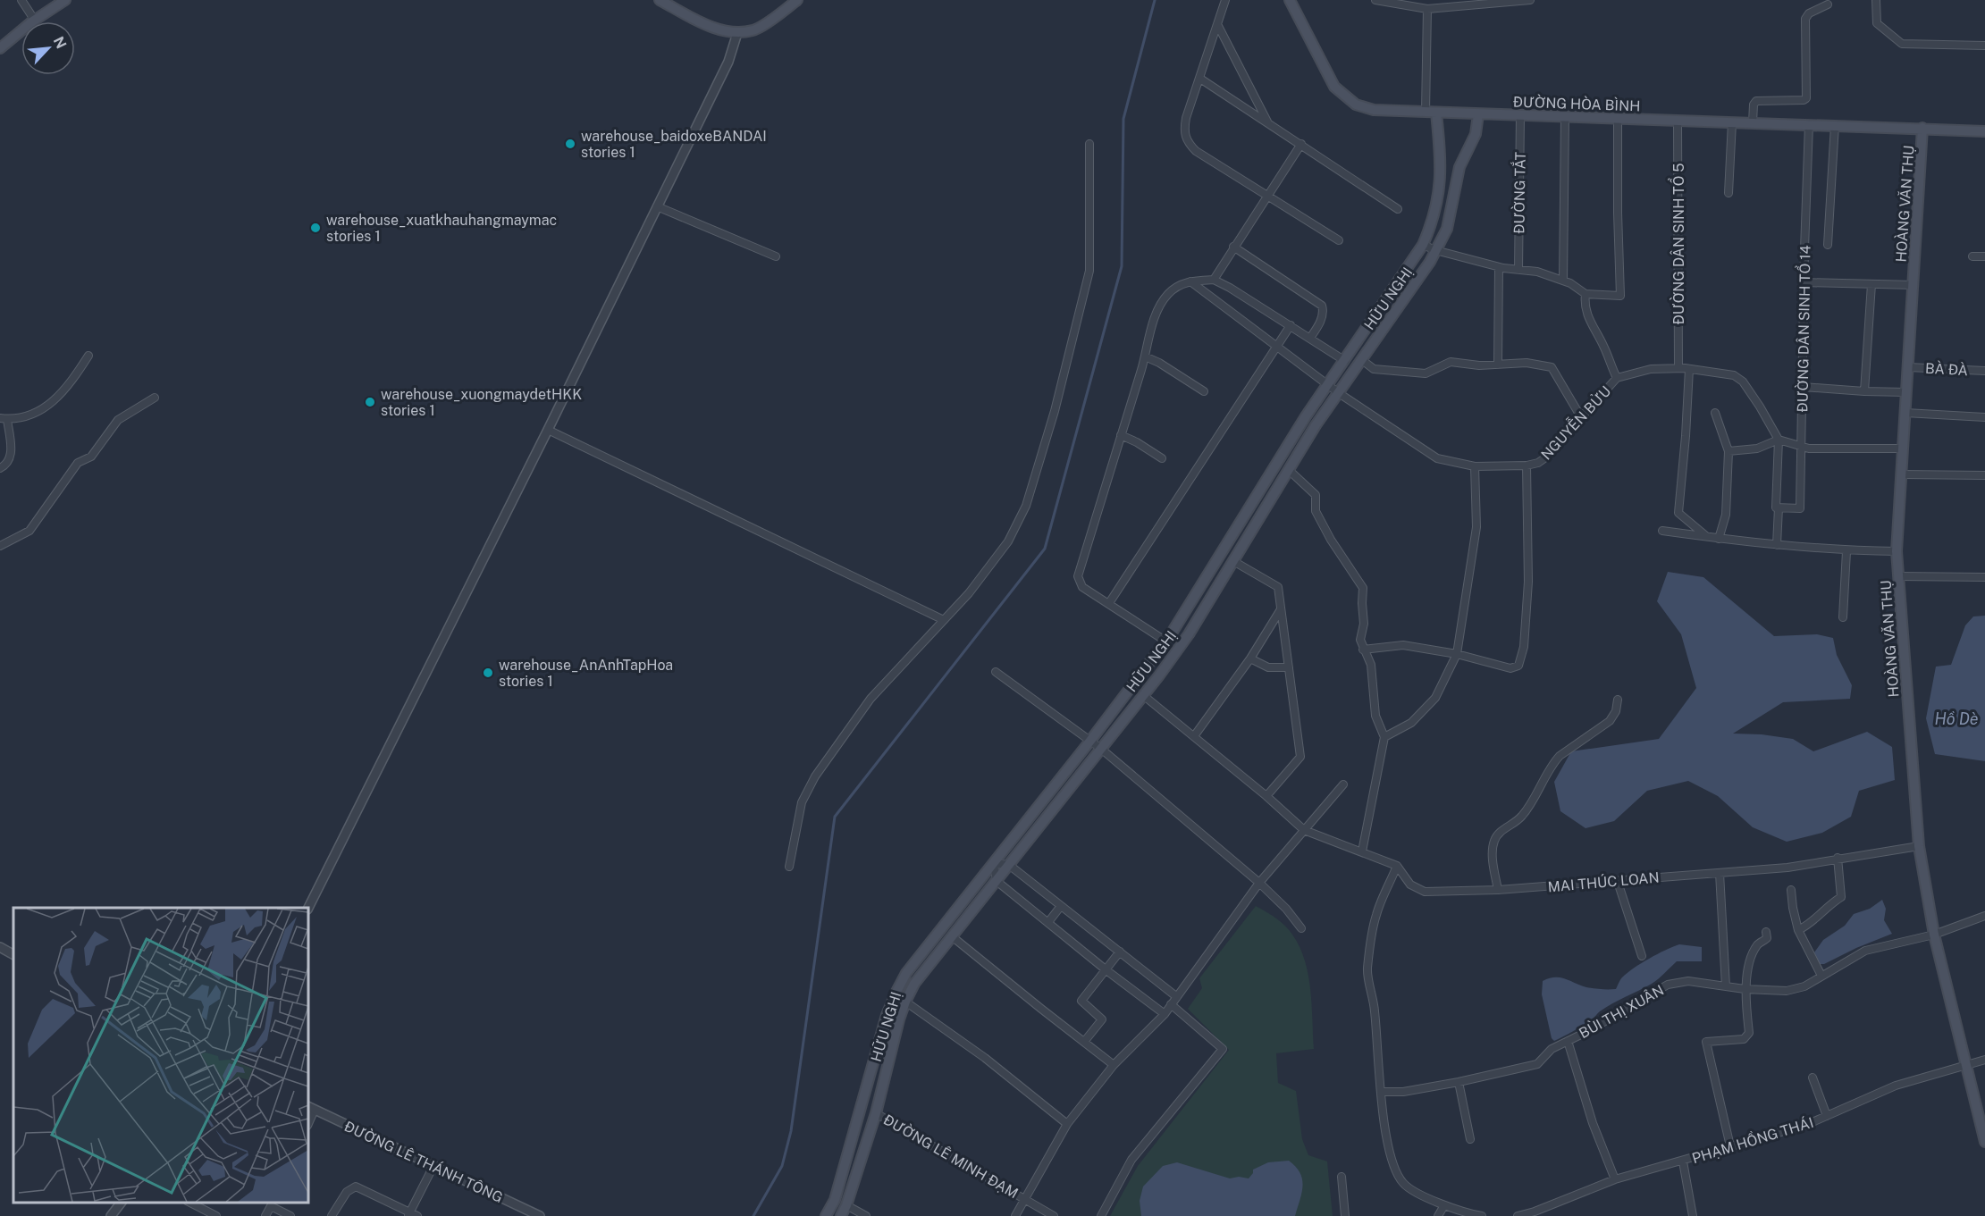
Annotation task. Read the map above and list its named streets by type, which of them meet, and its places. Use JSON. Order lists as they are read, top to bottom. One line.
{"streets":{"main road":["ĐƯỜNG HÒA BÌNH","HOÀNG VĂN THỤ","HỮU NGHỊ"],"street":["ĐƯỜNG TẮT","ĐƯỜNG DÂN SINH TỔ 5","ĐƯỜNG DÂN SINH TỔ 14","BÀ ĐÀ","NGUYỄN BỬU","MAI THÚC LOAN","BÙI THỊ XUÂN","PHẠM HỒNG THÁI","ĐƯỜNG LÊ MINH ĐẠM","ĐƯỜNG LÊ THÁNH TÔNG"]},"crossings":[["ĐƯỜNG HÒA BÌNH","ĐƯỜNG TẮT"],["ĐƯỜNG HÒA BÌNH","HOÀNG VĂN THỤ"],["ĐƯỜNG HÒA BÌNH","ĐƯỜNG DÂN SINH TỔ 5"],["ĐƯỜNG HÒA BÌNH","HỮU NGHỊ"],["ĐƯỜNG HÒA BÌNH","ĐƯỜNG DÂN SINH TỔ 14"],["HOÀNG VĂN THỤ","BÀ ĐÀ"],["HOÀNG VĂN THỤ","MAI THÚC LOAN"],["HOÀNG VĂN THỤ","BÙI THỊ XUÂN"],["HOÀNG VĂN THỤ","PHẠM HỒNG THÁI"],["ĐƯỜNG DÂN SINH TỔ 5","NGUYỄN BỬU"],["HỮU NGHỊ","NGUYỄN BỬU"],["HỮU NGHỊ","ĐƯỜNG LÊ MINH ĐẠM"]],"water":["Hồ Dè"],"places":["warehouse_baidoxeBANDAI stories 1","warehouse_xuatkhauhangmaymac stories 1","warehouse_xuongmaydetHKK stories 1","warehouse_AnAnhTapHoa stories 1"],"north":"top right"}
